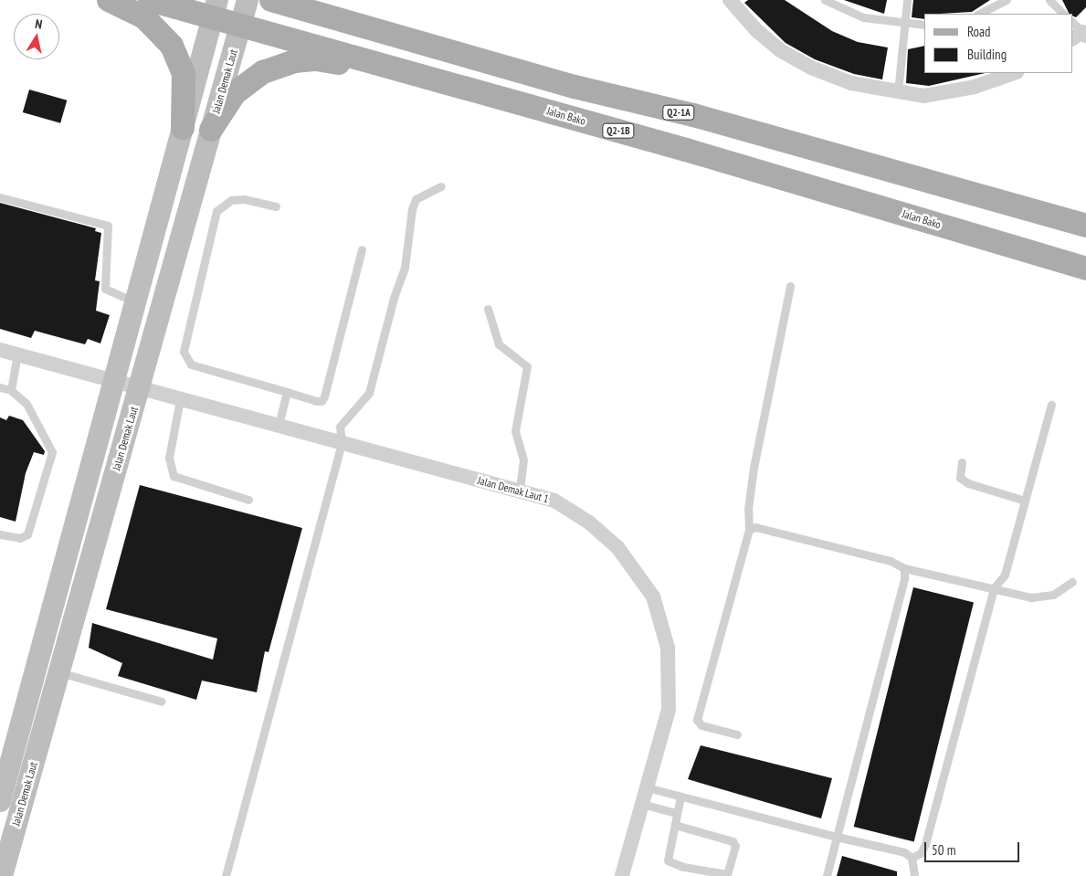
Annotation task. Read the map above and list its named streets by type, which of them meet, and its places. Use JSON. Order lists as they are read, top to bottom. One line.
{"streets":{"main road":["Jalan Demak Laut","Q2-1A","Jalan Bako","Q2-1B"],"street":["Jalan Demak Laut 1"]},"crossings":[["Jalan Demak Laut","Jalan Bako"],["Jalan Demak Laut","Jalan Demak Laut 1"]],"legend":["Road","Building"],"scale_bar":"50 m","north":"top"}
